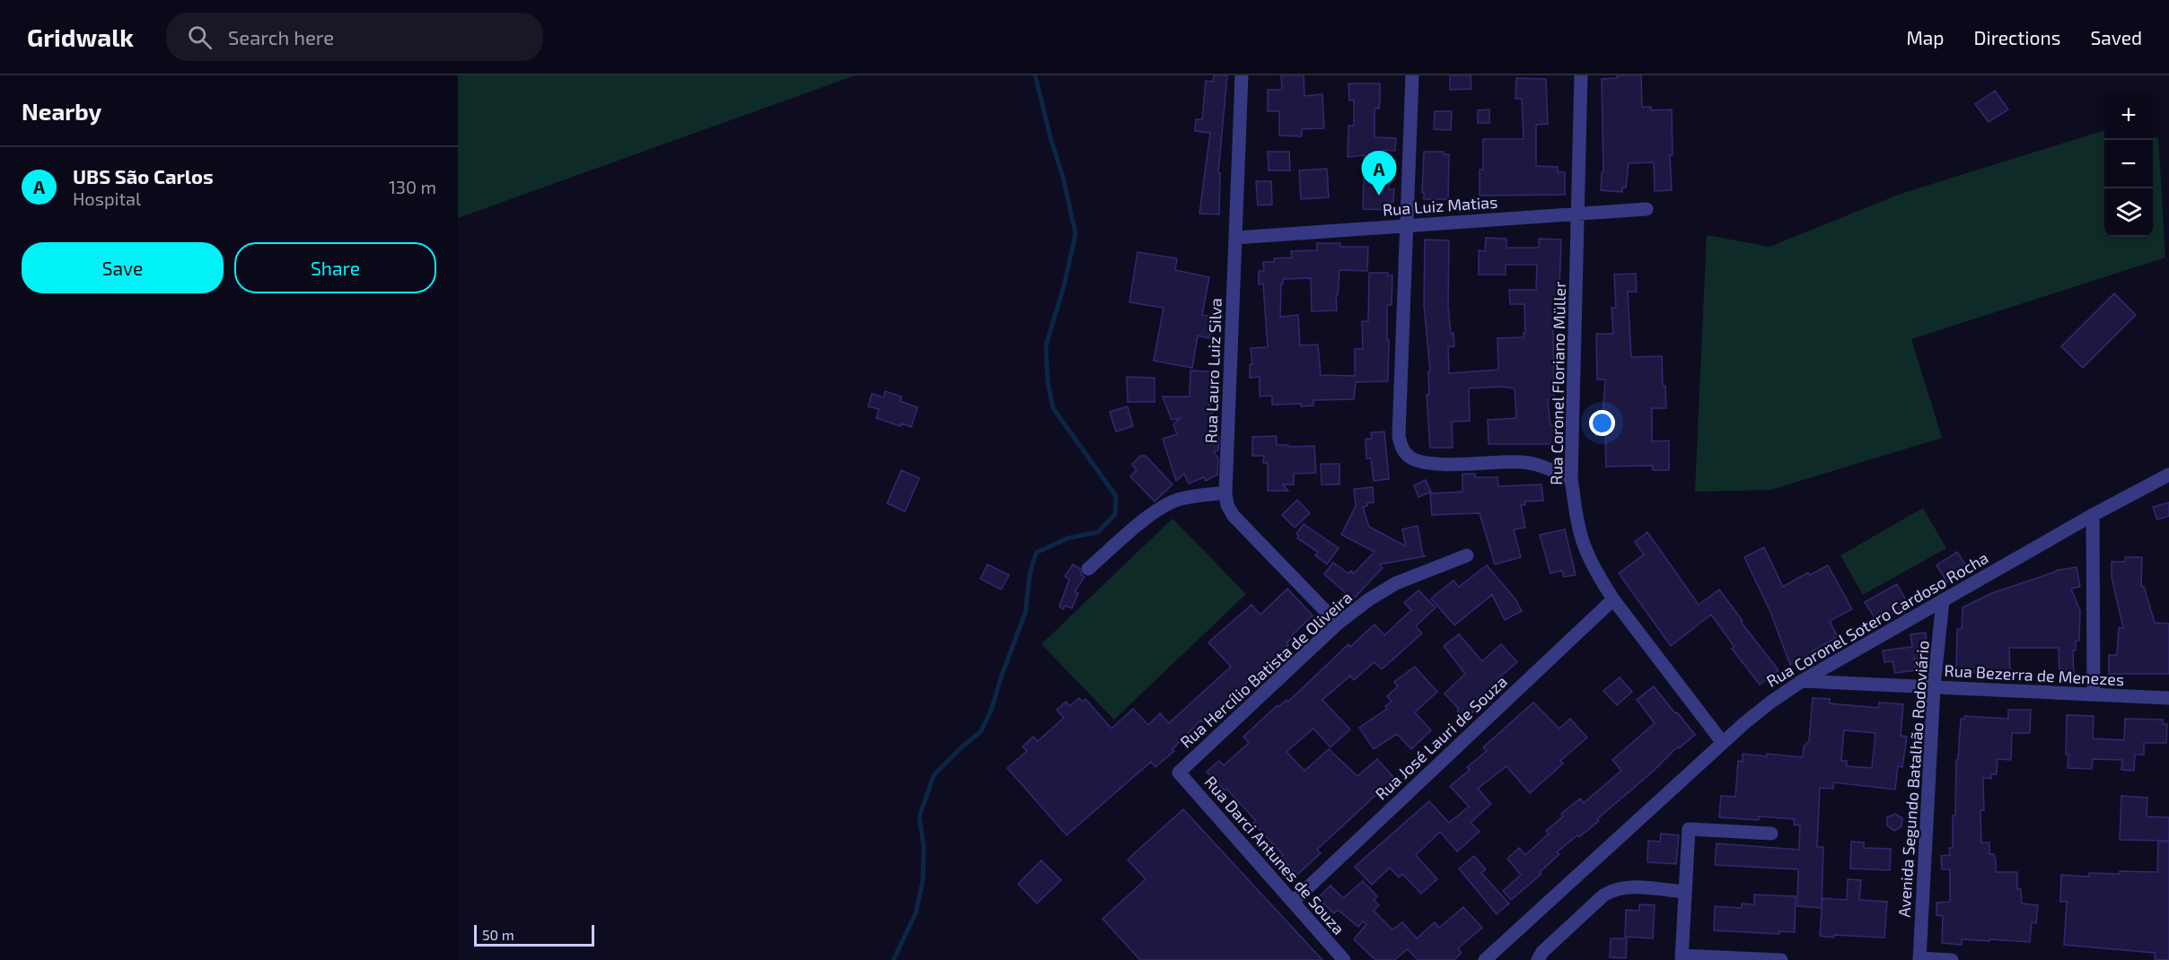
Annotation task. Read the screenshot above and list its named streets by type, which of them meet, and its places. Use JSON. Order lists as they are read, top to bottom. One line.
{"streets":{"street":["Rua Luiz Matias","Rua Lauro Luiz Silva","Rua Coronel Floriano Müller","Rua Coronel Sotero Cardoso Rocha","Rua Hercílio Batista de Oliveira","Rua Bezerra de Menezes","Rua José Lauri de Souza","Avenida Segundo Batalhão Rodoviário","Rua Darci Antunes de Souza"]},"crossings":[["Rua Luiz Matias","Rua Lauro Luiz Silva"],["Rua Luiz Matias","Rua Coronel Floriano Müller"],["Rua Lauro Luiz Silva","Rua Hercílio Batista de Oliveira"],["Rua Coronel Floriano Müller","Rua Coronel Sotero Cardoso Rocha"],["Rua Coronel Floriano Müller","Rua José Lauri de Souza"],["Rua Coronel Sotero Cardoso Rocha","Rua Bezerra de Menezes"],["Rua Coronel Sotero Cardoso Rocha","Avenida Segundo Batalhão Rodoviário"],["Rua Hercílio Batista de Oliveira","Rua Darci Antunes de Souza"],["Rua Bezerra de Menezes","Avenida Segundo Batalhão Rodoviário"],["Rua José Lauri de Souza","Rua Darci Antunes de Souza"]],"scale_bar":"50 m","page":{"header":"Gridwalk","search":"Search here","nav":["Map","Directions","Saved"],"heading":"Nearby","map_buttons":["+","−"],"list":[{"mark":"A","name":"UBS São Carlos","note":"Hospital","value":"130 m"}],"pins":"A","buttons":["Save","Share"],"scale":"50 m"}}
